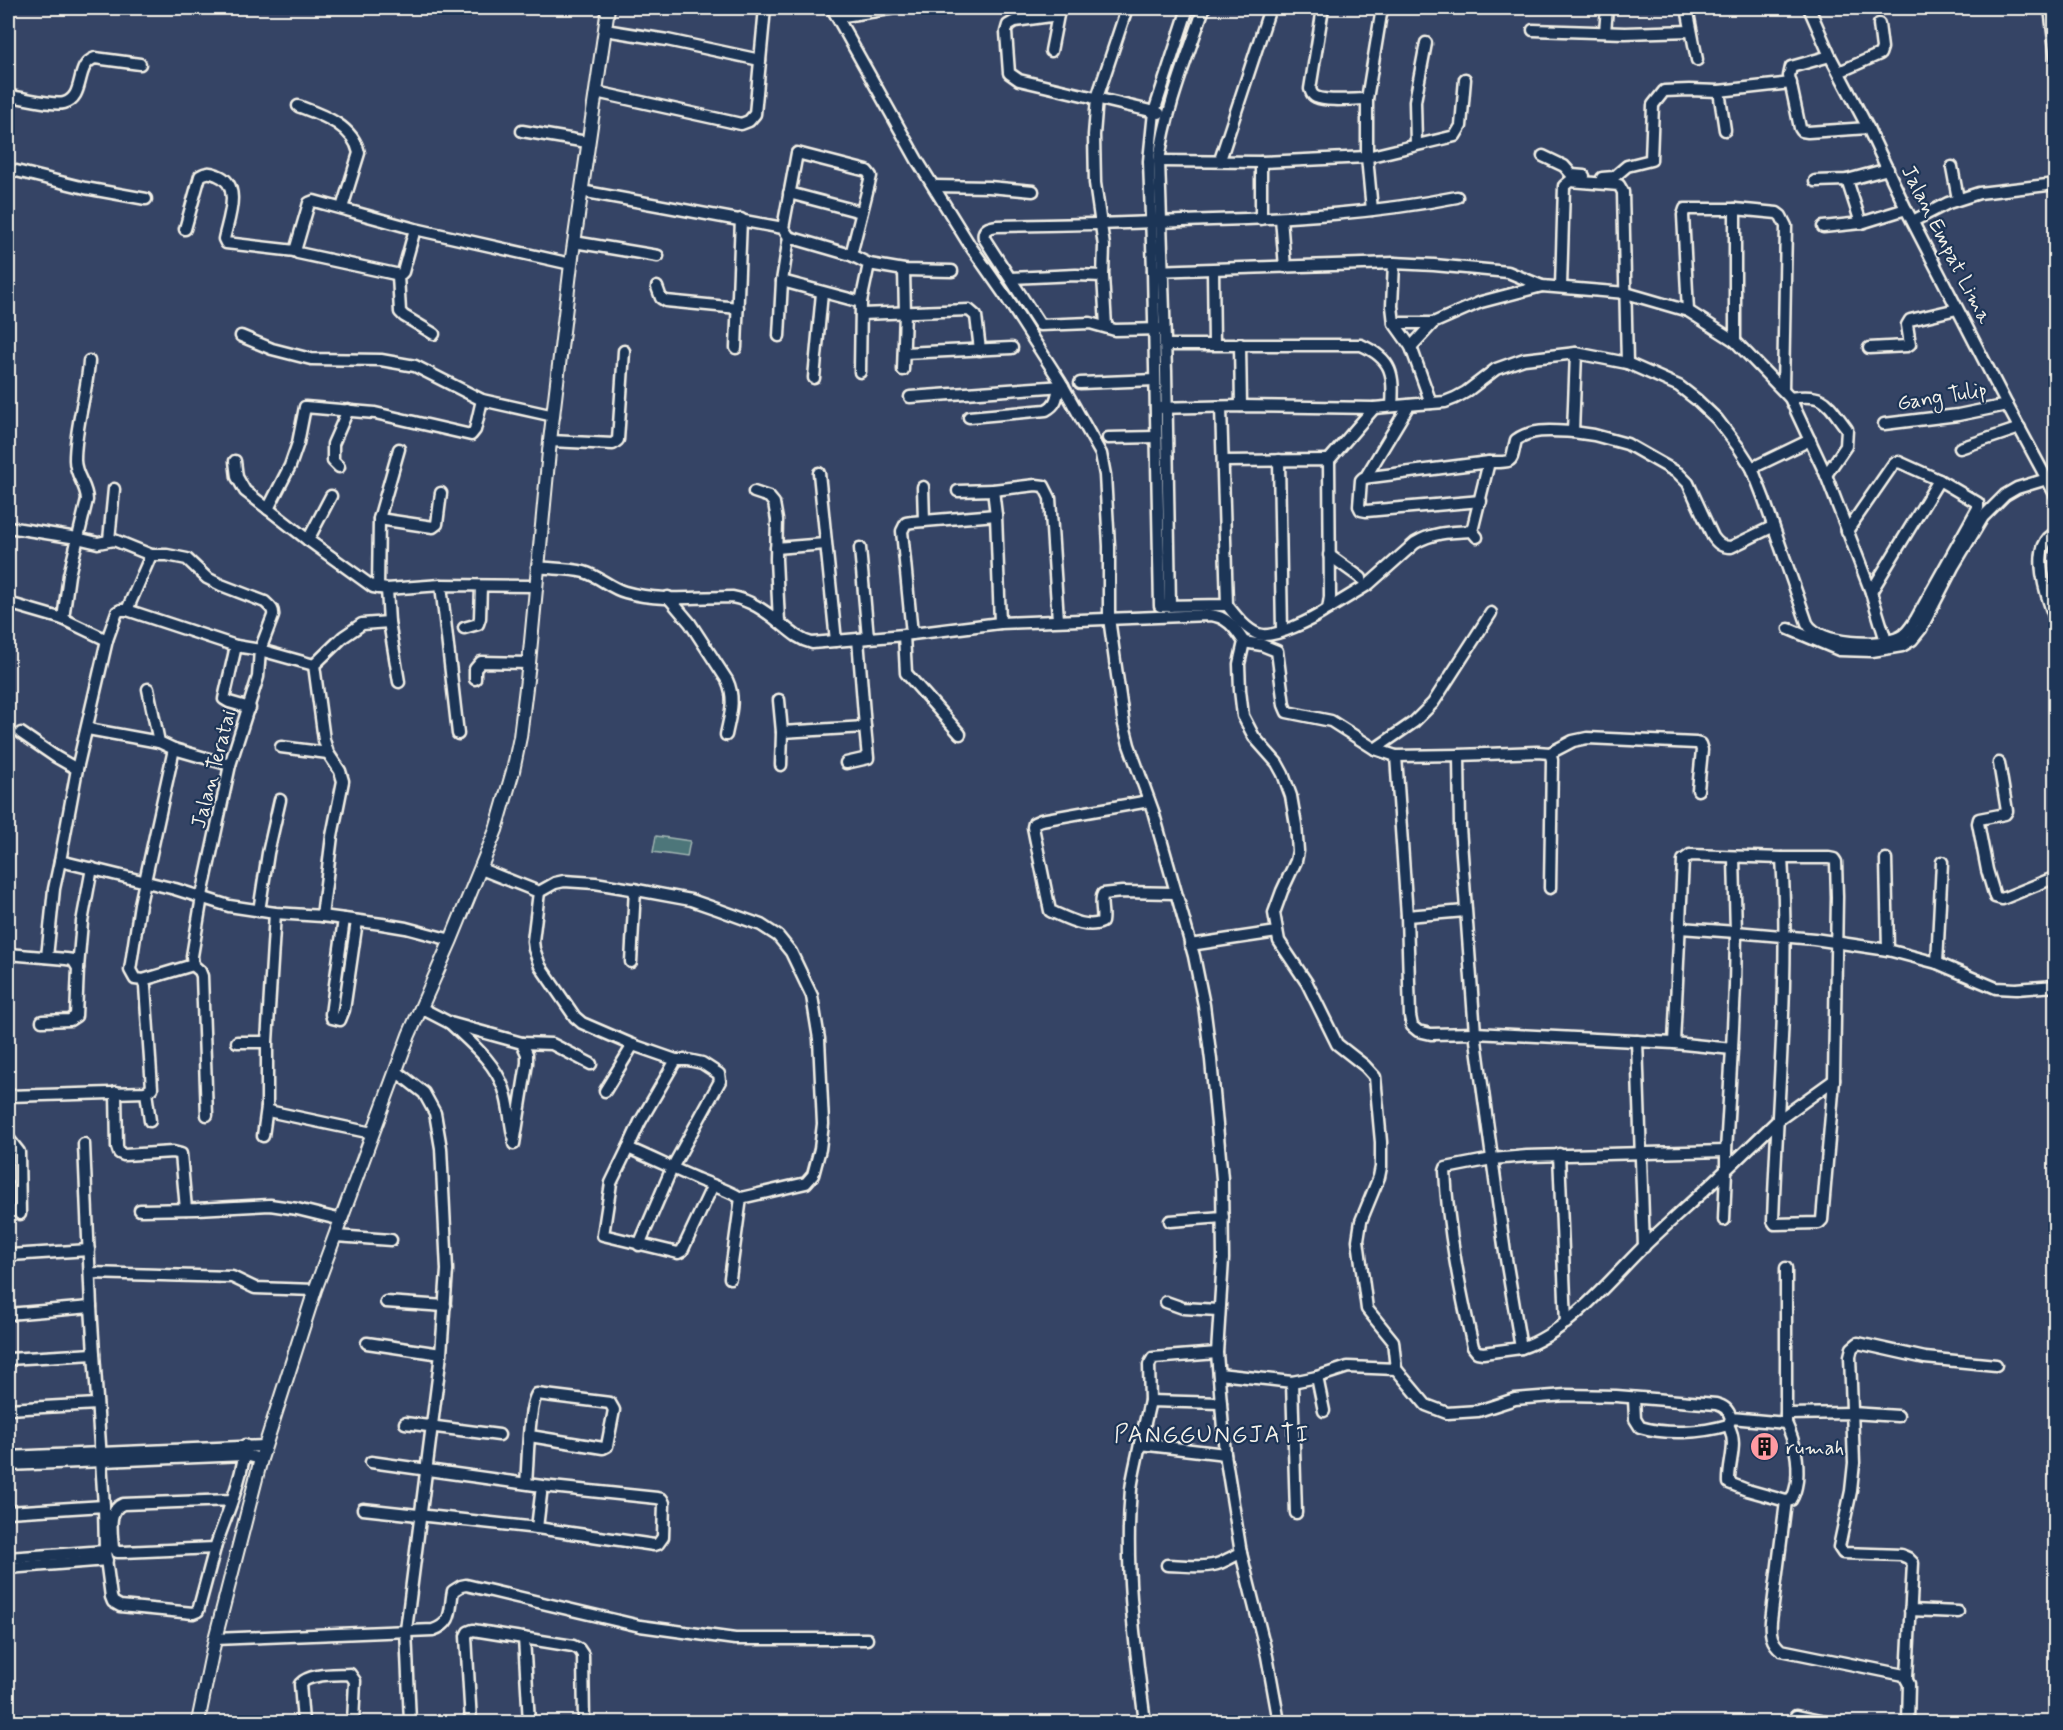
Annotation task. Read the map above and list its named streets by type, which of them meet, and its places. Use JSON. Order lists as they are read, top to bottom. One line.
{"streets":{"street":["Jalan Empat Lima","Gang Tulip","Jalan Teratai"]},"crossings":[["Jalan Empat Lima","Gang Tulip"]],"districts":["PANGGUNGJATI"],"places":{"building":["rumah"]}}
